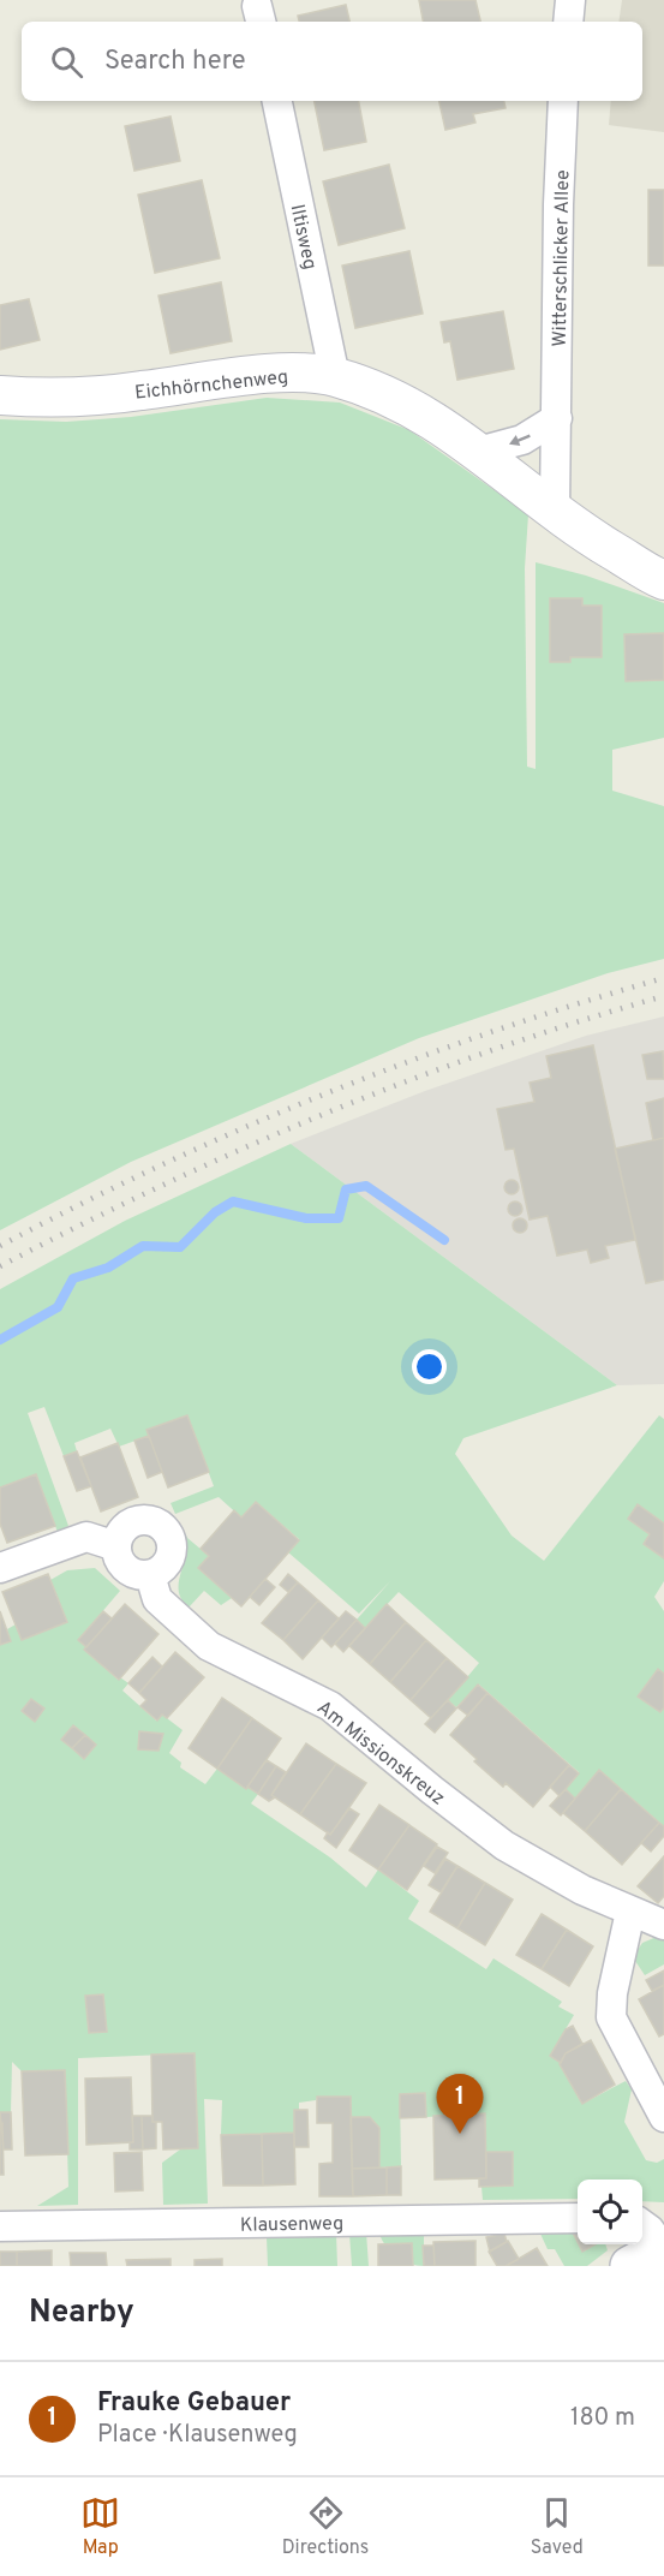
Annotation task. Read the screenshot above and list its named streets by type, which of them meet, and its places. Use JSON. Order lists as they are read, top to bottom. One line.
{"streets":{"street":["Iltisweg","Witterschlicker Allee","Eichhörnchenweg","Am Missionskreuz","Klausenweg"]},"crossings":[["Iltisweg","Eichhörnchenweg"],["Witterschlicker Allee","Eichhörnchenweg"]],"page":{"search":"Search here","pins":"1","heading":"Nearby","list":[{"mark":"1","name":"Frauke Gebauer","note":"Place · Klausenweg","value":"180 m"}],"nav":["Map","Directions","Saved"]}}
